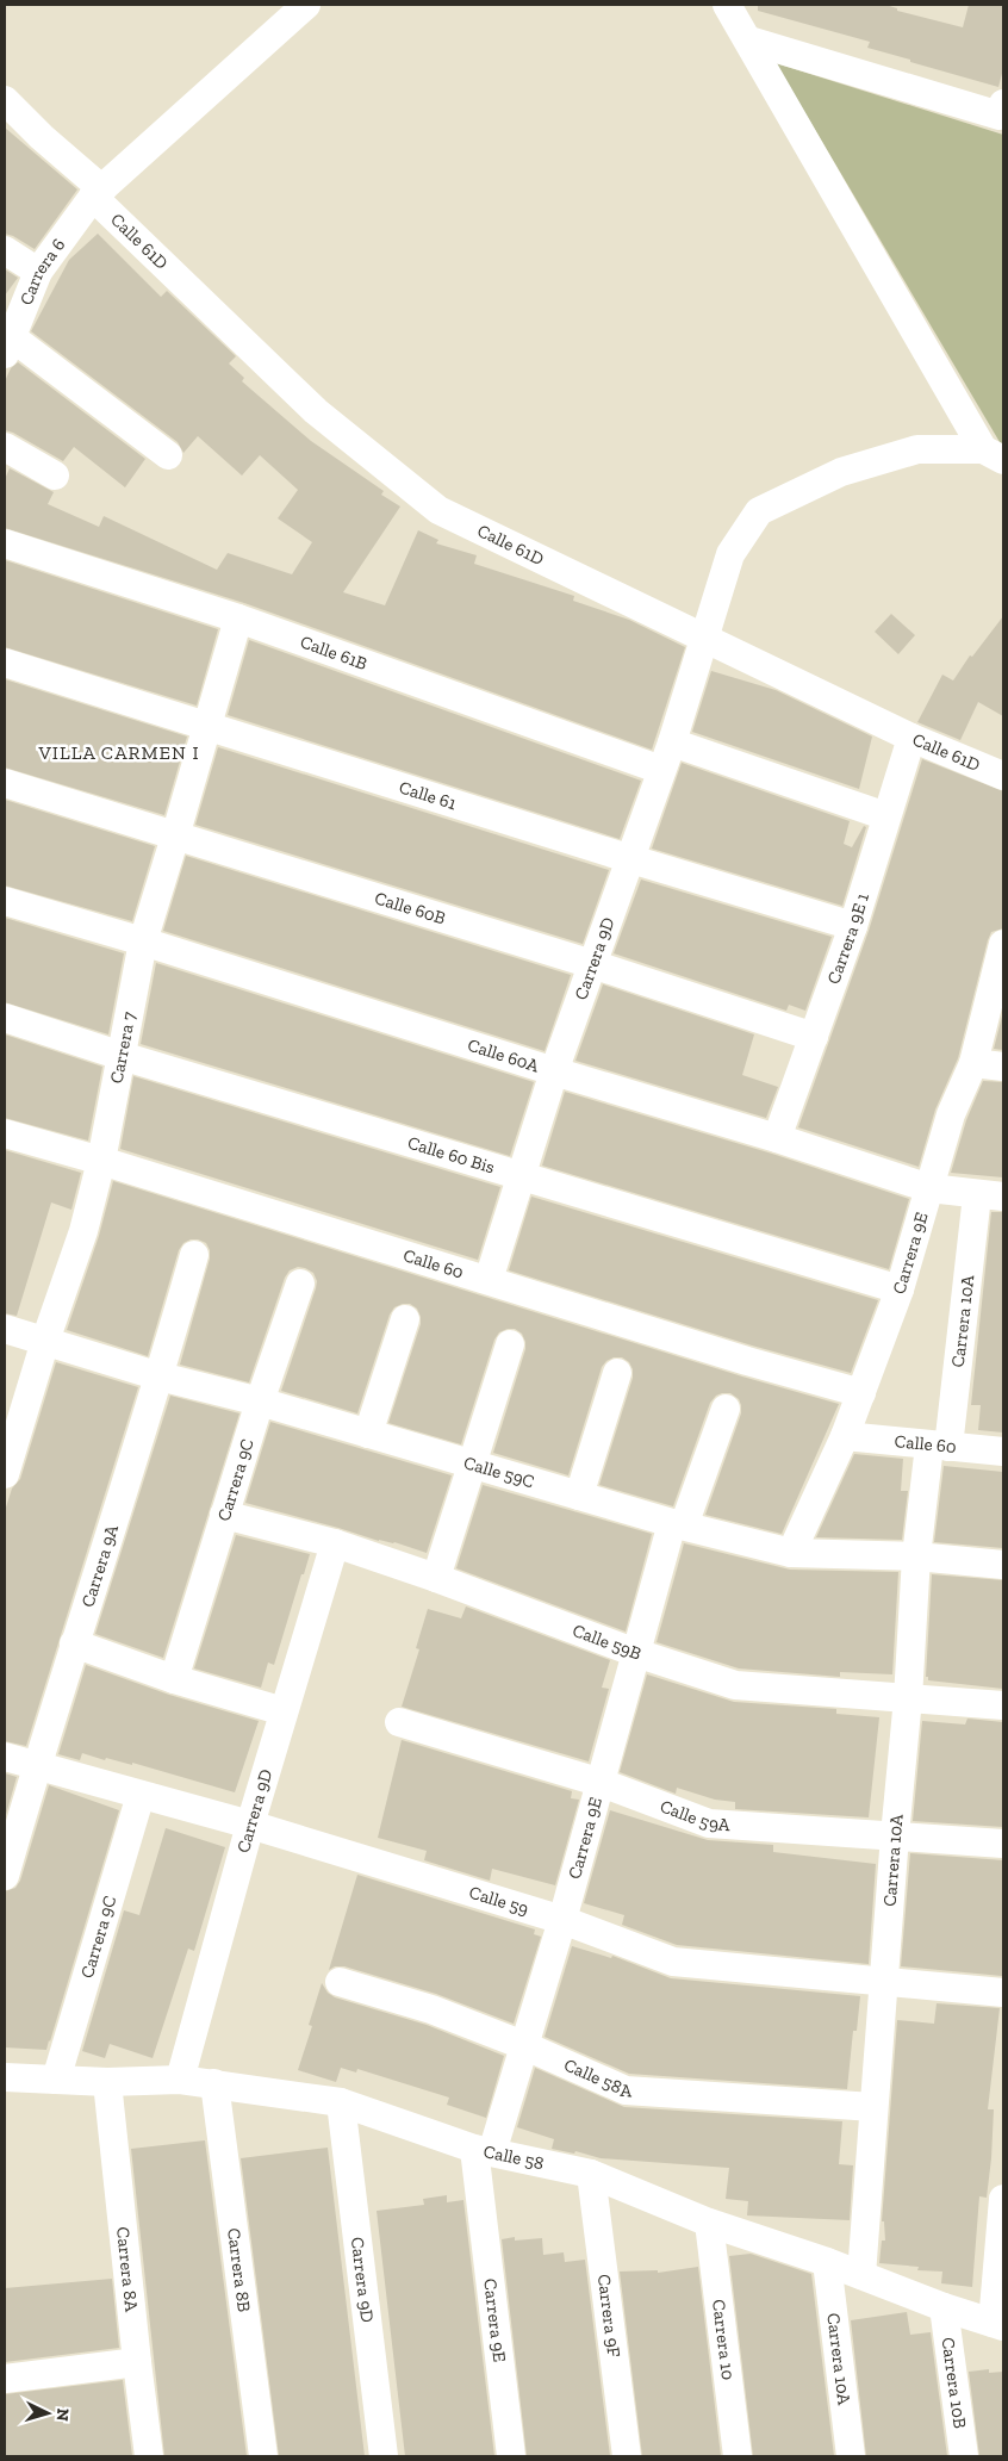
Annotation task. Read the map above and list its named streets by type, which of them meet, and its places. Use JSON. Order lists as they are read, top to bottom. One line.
{"streets":{"street":["Calle 61D","Carrera 6","Calle 61B","Calle 61","Calle 60B","Carrera 9E 1","Carrera 9D","Carrera 7","Calle 60A","Calle 60 Bis","Carrera 9E","Calle 60","Carrera 10A","Calle 59C","Carrera 9C","Carrera 9A","Calle 59B","Calle 59A","Calle 59","Calle 58A","Calle 58","Carrera 8A","Carrera 8B","Carrera 9F","Carrera 10","Carrera 10B"]},"crossings":[["Calle 61D","Carrera 6"],["Calle 61D","Carrera 9E 1"],["Calle 61D","Carrera 9D"],["Calle 61B","Carrera 9D"],["Calle 61B","Carrera 7"],["Calle 61","Carrera 9E 1"],["Calle 61","Carrera 9D"],["Calle 61","Carrera 7"],["Calle 60B","Carrera 9E 1"],["Calle 60B","Carrera 9D"],["Calle 60B","Carrera 7"],["Carrera 9E 1","Calle 60A"],["Carrera 9D","Calle 60A"],["Carrera 9D","Calle 60 Bis"],["Carrera 9D","Calle 60"],["Carrera 9D","Calle 59B"],["Carrera 9D","Calle 59"],["Carrera 9D","Calle 58"],["Carrera 7","Calle 60A"],["Carrera 7","Calle 60 Bis"],["Carrera 7","Calle 60"],["Carrera 7","Calle 59C"],["Calle 60A","Carrera 9E"],["Calle 60A","Carrera 10A"],["Calle 60 Bis","Carrera 9E"],["Carrera 9E","Calle 60"],["Carrera 9E","Calle 59C"],["Carrera 9E","Calle 59B"],["Carrera 9E","Calle 59A"],["Carrera 9E","Calle 59"],["Carrera 9E","Calle 58A"],["Carrera 9E","Calle 58"],["Calle 60","Carrera 10A"],["Carrera 10A","Calle 59C"],["Carrera 10A","Calle 59B"],["Carrera 10A","Calle 59A"],["Carrera 10A","Calle 59"],["Carrera 10A","Calle 58A"],["Carrera 10A","Calle 58"],["Calle 59C","Carrera 9C"],["Calle 59C","Carrera 9A"],["Carrera 9C","Calle 59B"],["Carrera 9C","Calle 59"],["Carrera 9C","Calle 58"],["Carrera 9A","Calle 59"],["Calle 58","Carrera 8A"],["Calle 58","Carrera 8B"],["Calle 58","Carrera 9F"],["Calle 58","Carrera 10"],["Calle 58","Carrera 10B"]],"districts":["VILLA CARMEN I"],"north":"right"}
